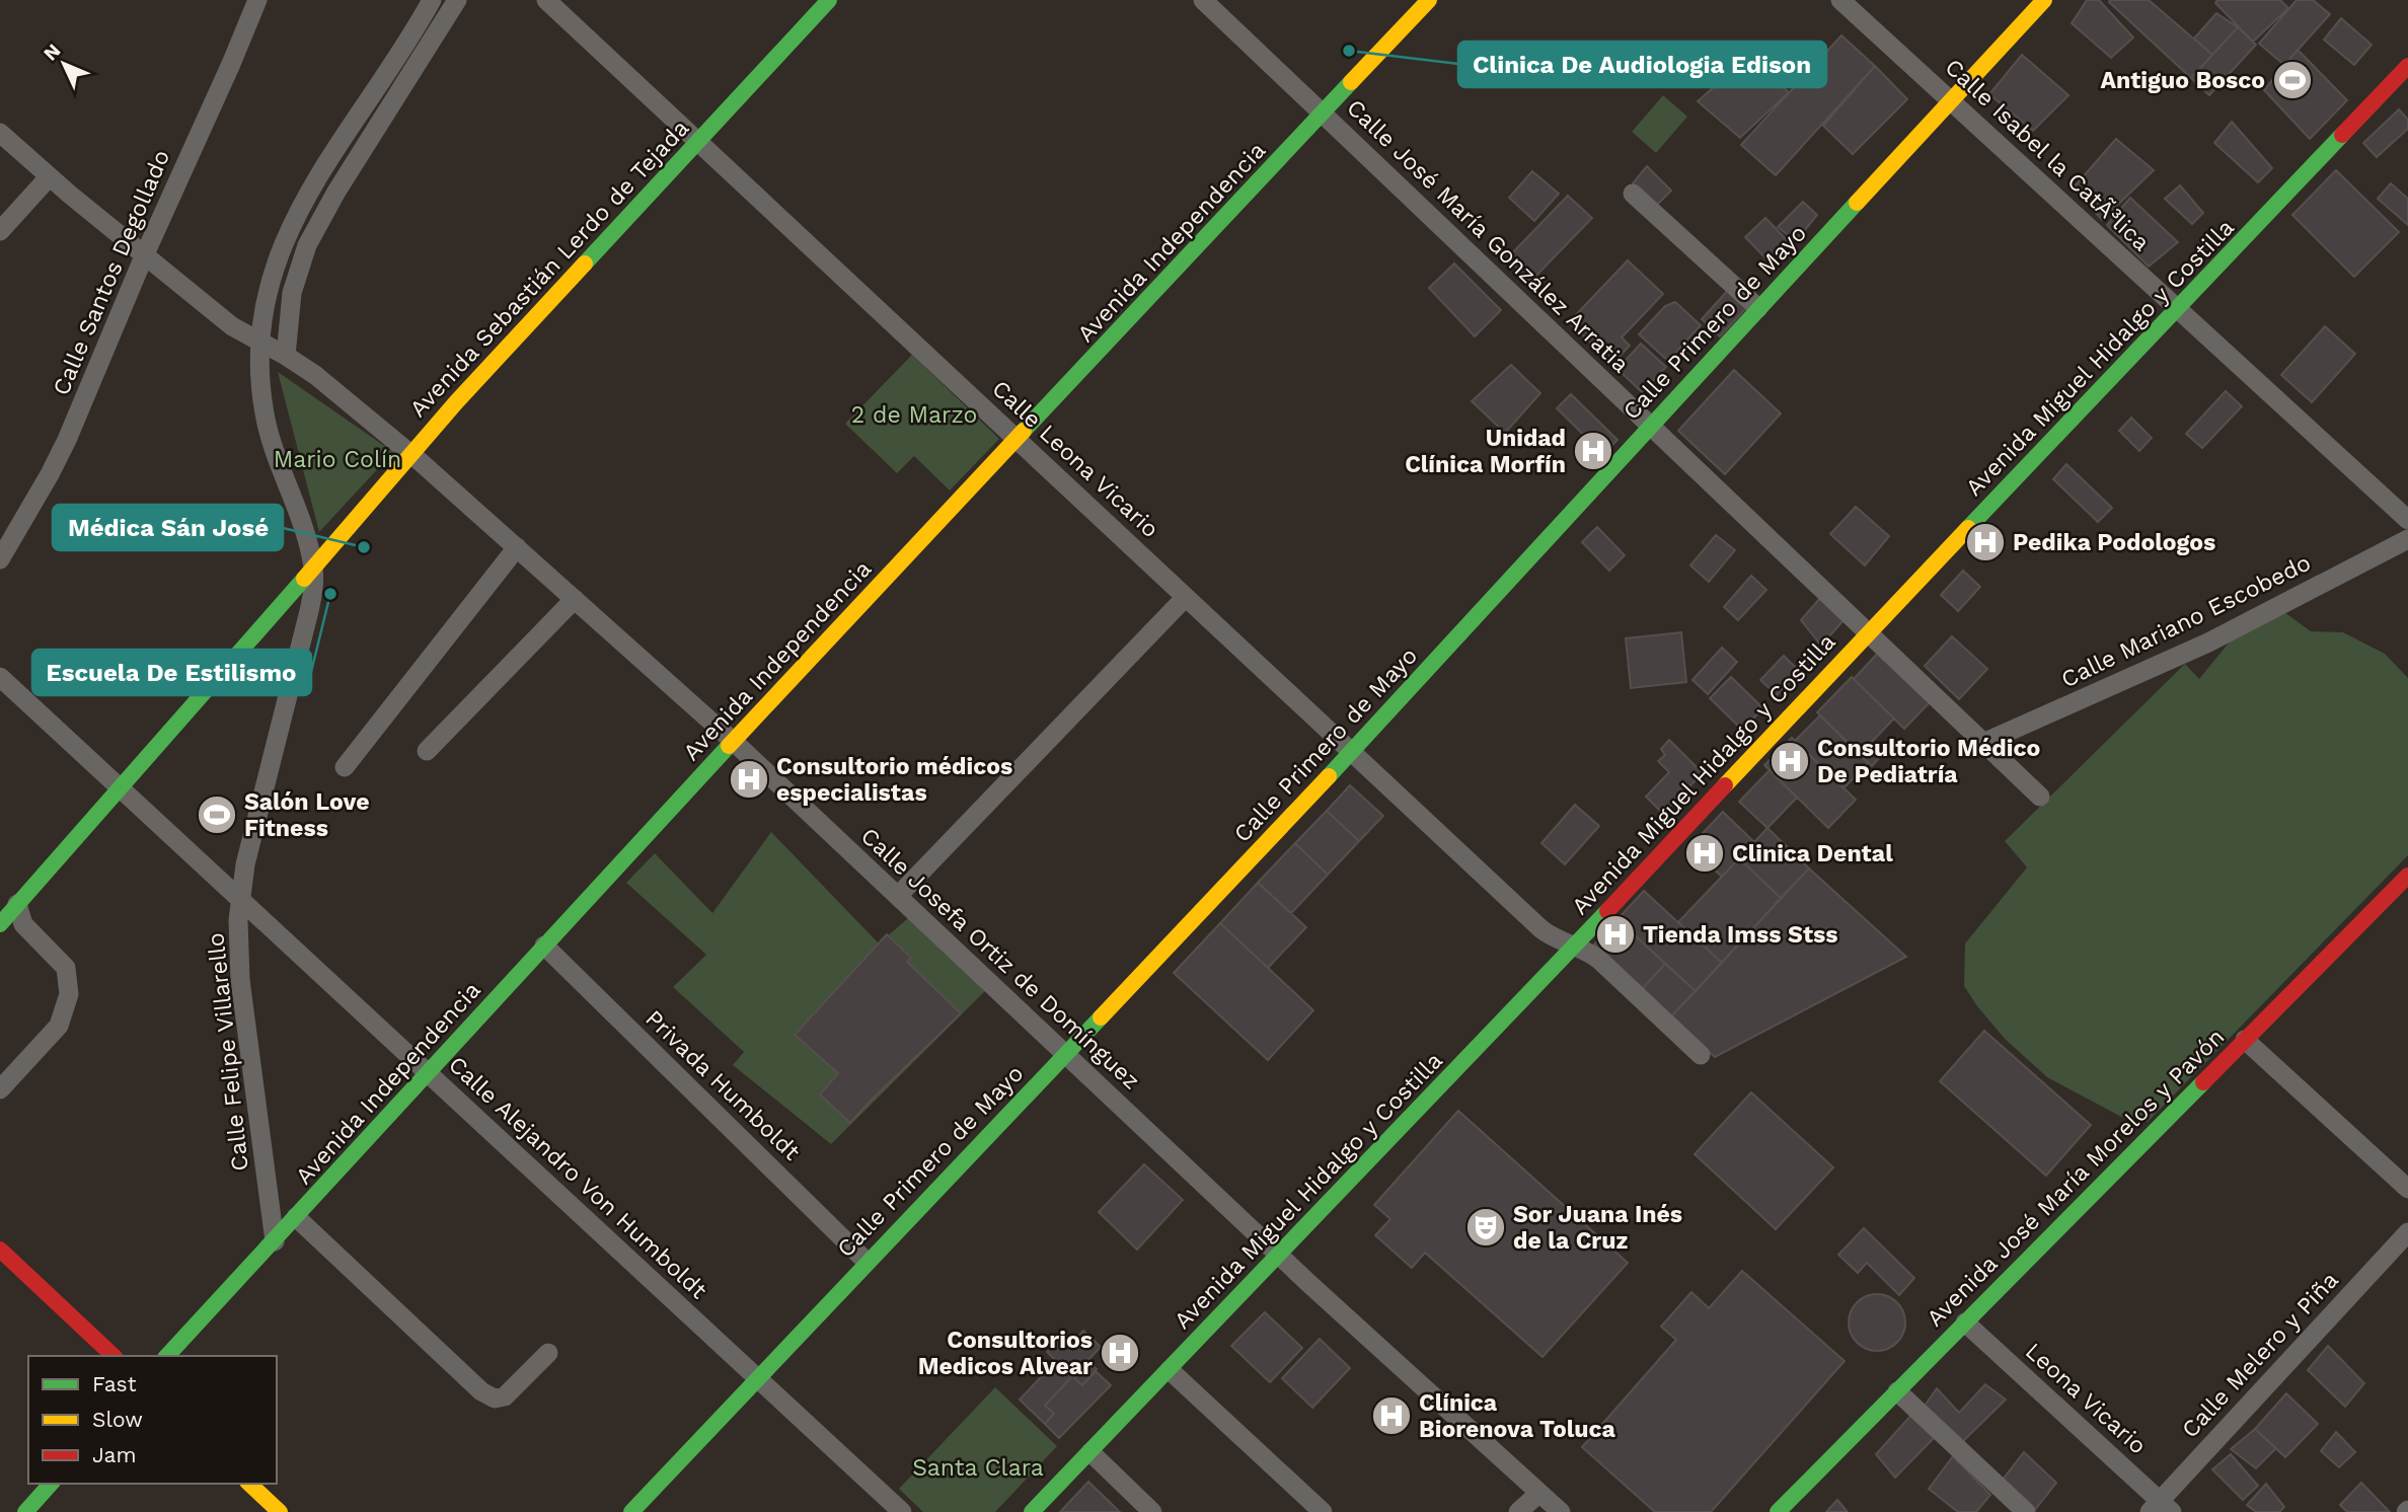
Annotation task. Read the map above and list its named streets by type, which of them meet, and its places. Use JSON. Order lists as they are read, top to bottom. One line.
{"streets":{"main road":["Avenida Independencia","Avenida Sebastián Lerdo de Tejada","Calle Primero de Mayo","Avenida Miguel Hidalgo y Costilla","Avenida José María Morelos y Pavón"],"street":["Calle Isabel la CatÃ³lica","Calle José María González Arratia","Calle Santos Degollado","Calle Leona Vicario","Calle Mariano Escobedo","Calle Josefa Ortiz de Domínguez","Calle Felipe Villarello","Privada Humboldt","Calle Alejandro Von Humboldt","Calle Melero y Piña","Leona Vicario"]},"crossings":[["Calle Isabel la CatÃ³lica","Calle Primero de Mayo"],["Calle Isabel la CatÃ³lica","Avenida Miguel Hidalgo y Costilla"],["Calle José María González Arratia","Avenida Independencia"],["Calle José María González Arratia","Calle Primero de Mayo"],["Calle José María González Arratia","Avenida Miguel Hidalgo y Costilla"],["Calle José María González Arratia","Calle Mariano Escobedo"],["Avenida Independencia","Calle Leona Vicario"],["Avenida Independencia","Calle Josefa Ortiz de Domínguez"],["Avenida Independencia","Calle Felipe Villarello"],["Avenida Independencia","Privada Humboldt"],["Avenida Independencia","Calle Alejandro Von Humboldt"],["Avenida Sebastián Lerdo de Tejada","Calle Leona Vicario"],["Avenida Sebastián Lerdo de Tejada","Calle Josefa Ortiz de Domínguez"],["Avenida Sebastián Lerdo de Tejada","Calle Felipe Villarello"],["Avenida Sebastián Lerdo de Tejada","Calle Alejandro Von Humboldt"],["Calle Santos Degollado","Calle Josefa Ortiz de Domínguez"],["Calle Primero de Mayo","Calle Leona Vicario"],["Calle Primero de Mayo","Calle Josefa Ortiz de Domínguez"],["Calle Primero de Mayo","Privada Humboldt"],["Calle Primero de Mayo","Calle Alejandro Von Humboldt"],["Avenida Miguel Hidalgo y Costilla","Calle Leona Vicario"],["Avenida Miguel Hidalgo y Costilla","Calle Josefa Ortiz de Domínguez"],["Calle Josefa Ortiz de Domínguez","Calle Felipe Villarello"],["Calle Felipe Villarello","Calle Alejandro Von Humboldt"],["Avenida José María Morelos y Pavón","Leona Vicario"],["Calle Melero y Piña","Leona Vicario"]],"parks":["2 de Marzo","Mario Colín","Santa Clara"],"places":{"other":["Clinica De Audiologia Edison","Médica Sán José","Escuela De Estilismo"],"sports":["Antiguo Bosco","Salón Love Fitness"],"hospital":["Unidad Clínica Morfín","Pedika Podologos","Consultorio Médico De Pediatría","Consultorio médicos especialistas","Clinica Dental","Tienda Imss Stss","Consultorios Medicos Alvear","Clínica Biorenova Toluca"],"theatre":["Sor Juana Inés de la Cruz"]},"legend":["Fast","Slow","Jam"],"north":"top left"}
